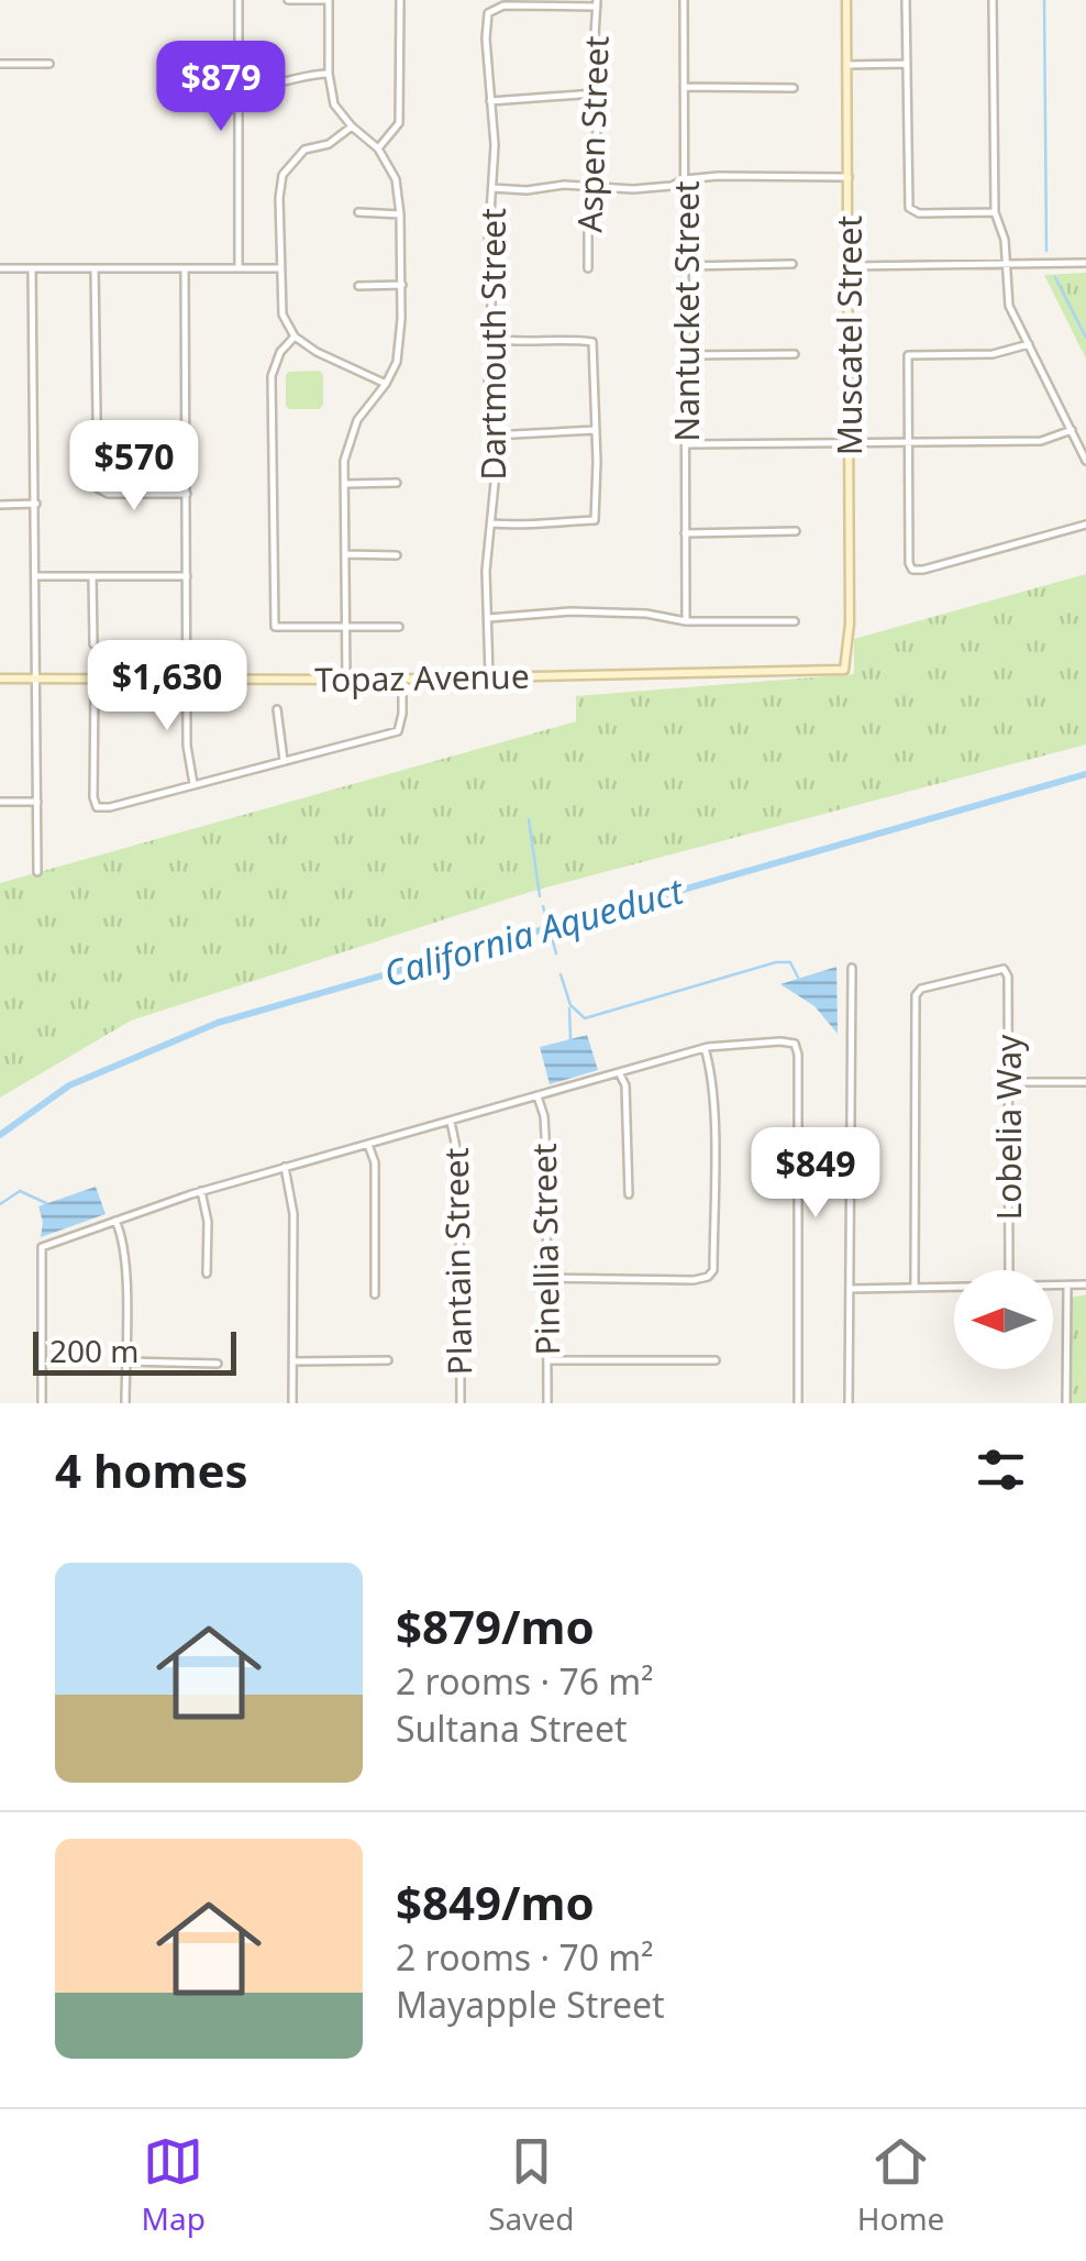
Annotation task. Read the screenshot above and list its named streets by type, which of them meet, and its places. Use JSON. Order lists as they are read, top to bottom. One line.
{"streets":{"street":["Aspen Street","Nantucket Street","Muscatel Street","Dartmouth Street","Topaz Avenue","Lobelia Way","Pinellia Street","Plantain Street"]},"crossings":[["Aspen Street","Dartmouth Street"],["Muscatel Street","Topaz Avenue"],["Dartmouth Street","Topaz Avenue"]],"water":["California Aqueduct"],"scale_bar":"200 m","north":"left","page":{"price":["$879","$570","$1,630","$849"],"scale":"200 m","heading":"4 homes","list":[{"name":"$879/mo","note":"2 rooms · 76 m² · Sultana Street"},{"name":"$849/mo","note":"2 rooms · 70 m² · Mayapple Street"}],"tabs":["Map","Saved","Home"]}}
